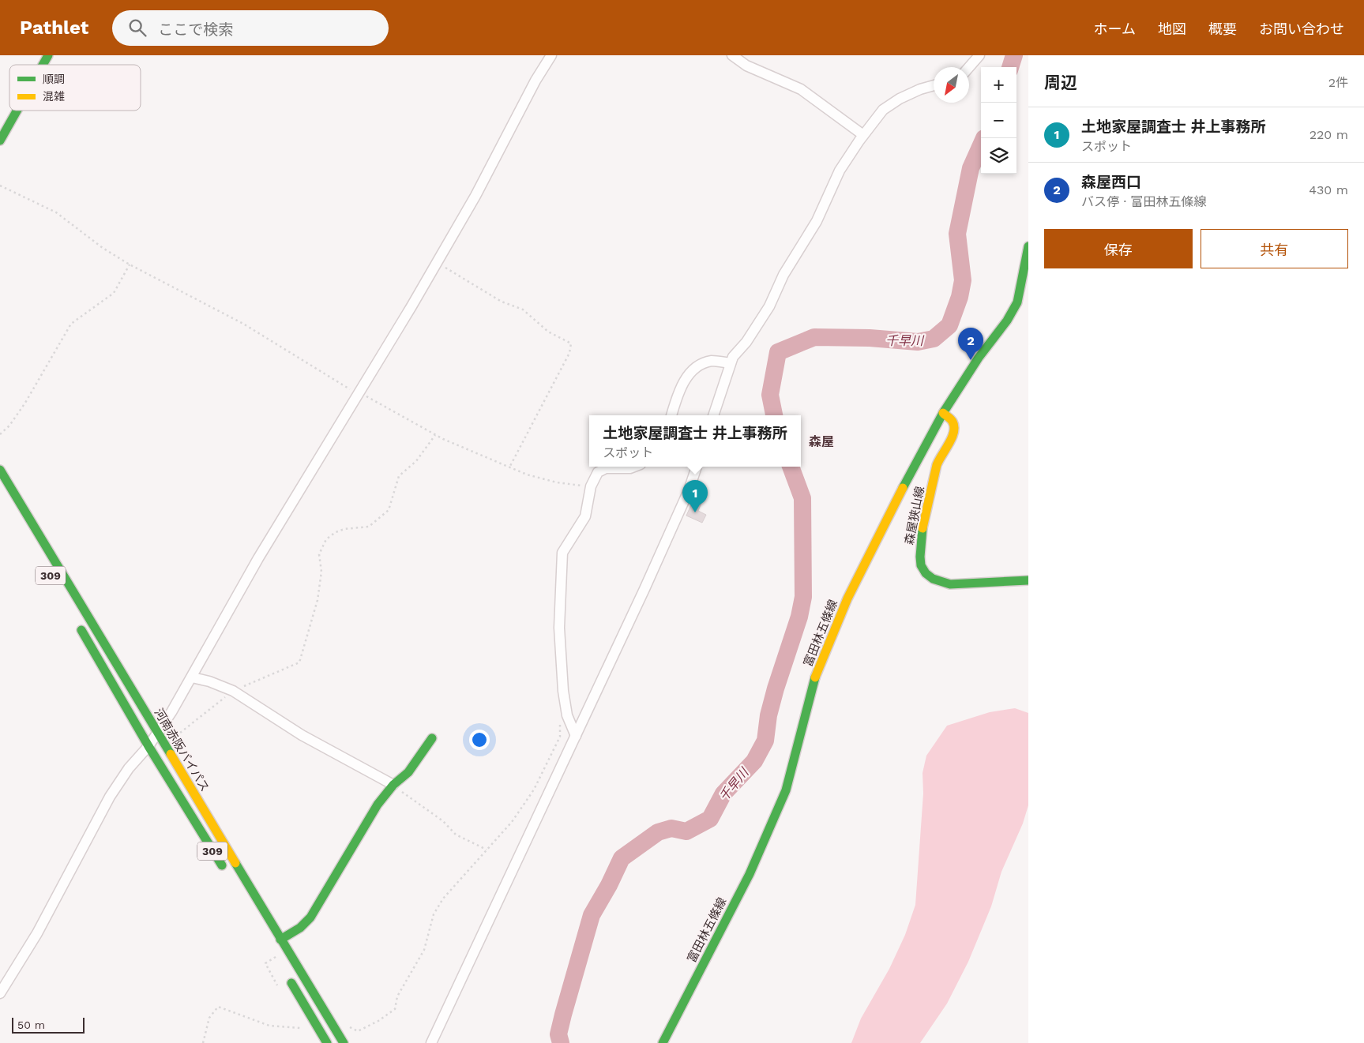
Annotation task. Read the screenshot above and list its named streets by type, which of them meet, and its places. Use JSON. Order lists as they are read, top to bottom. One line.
{"streets":{"main road":["森屋狭山線","309","富田林五條線","河南赤阪バイパス"]},"crossings":[["森屋狭山線","富田林五條線"]],"districts":["森屋"],"water":["千早川"],"legend":["順調","混雑"],"scale_bar":"50 m","north":"bottom left","page":{"header":"Pathlet","search":"ここで検索","nav":["ホーム","地図","概要","お問い合わせ"],"heading":["周辺","2件"],"map_buttons":["+","−"],"list":[{"mark":"1","name":"土地家屋調査士 井上事務所","note":"スポット","value":"220 m"},{"mark":"2","name":"森屋西口","note":"バス停 · 富田林五條線","value":"430 m"}],"buttons":["保存","共有"],"pins":["2","1"],"popup":["土地家屋調査士 井上事務所","スポット"],"scale":"50 m"}}
